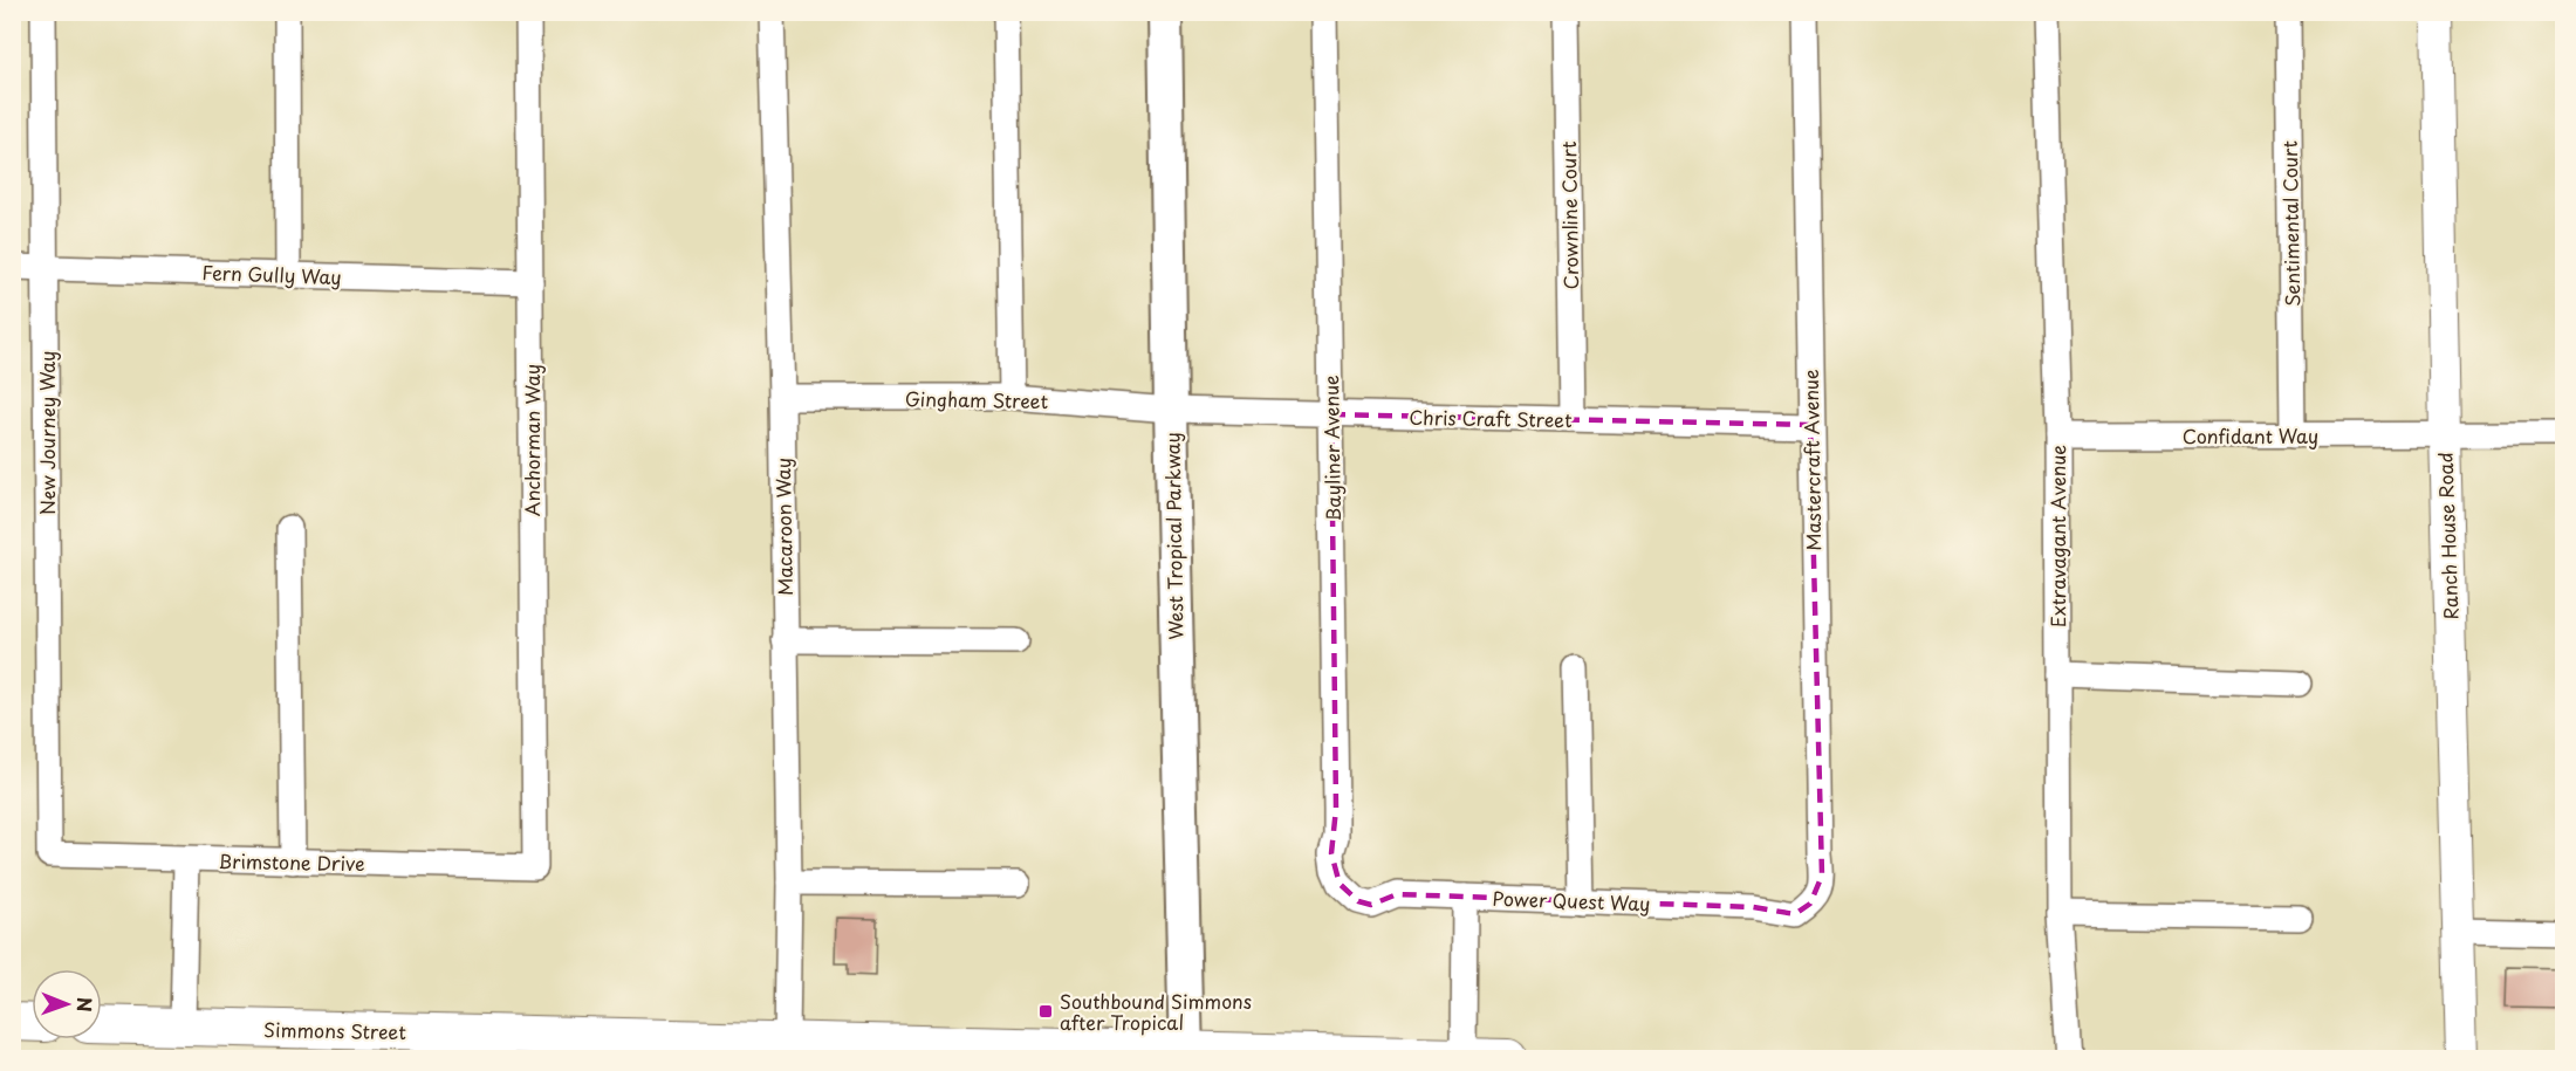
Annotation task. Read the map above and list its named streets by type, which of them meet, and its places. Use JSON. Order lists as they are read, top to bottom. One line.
{"streets":{"main road":["West Tropical Parkway","Simmons Street"],"street":["Crownline Court","Sentimental Court","Fern Gully Way","Gingham Street","Chris Craft Street","New Journey Way","Confidant Way","Anchorman Way","Bayliner Avenue","Mastercraft Avenue","Macaroon Way","Extravagant Avenue","Ranch House Road","Brimstone Drive","Power Quest Way"]},"crossings":[["Crownline Court","Chris Craft Street"],["Sentimental Court","Confidant Way"],["Fern Gully Way","New Journey Way"],["Fern Gully Way","Anchorman Way"],["Gingham Street","Chris Craft Street"],["Gingham Street","Macaroon Way"],["Gingham Street","West Tropical Parkway"],["Chris Craft Street","Bayliner Avenue"],["Chris Craft Street","Mastercraft Avenue"],["Chris Craft Street","West Tropical Parkway"],["New Journey Way","Brimstone Drive"],["Confidant Way","Extravagant Avenue"],["Confidant Way","Ranch House Road"],["Anchorman Way","Brimstone Drive"],["Bayliner Avenue","Power Quest Way"],["Mastercraft Avenue","Power Quest Way"],["Macaroon Way","Simmons Street"],["West Tropical Parkway","Simmons Street"]],"places":{"transit":["Southbound Simmons after Tropical"]},"north":"right"}
